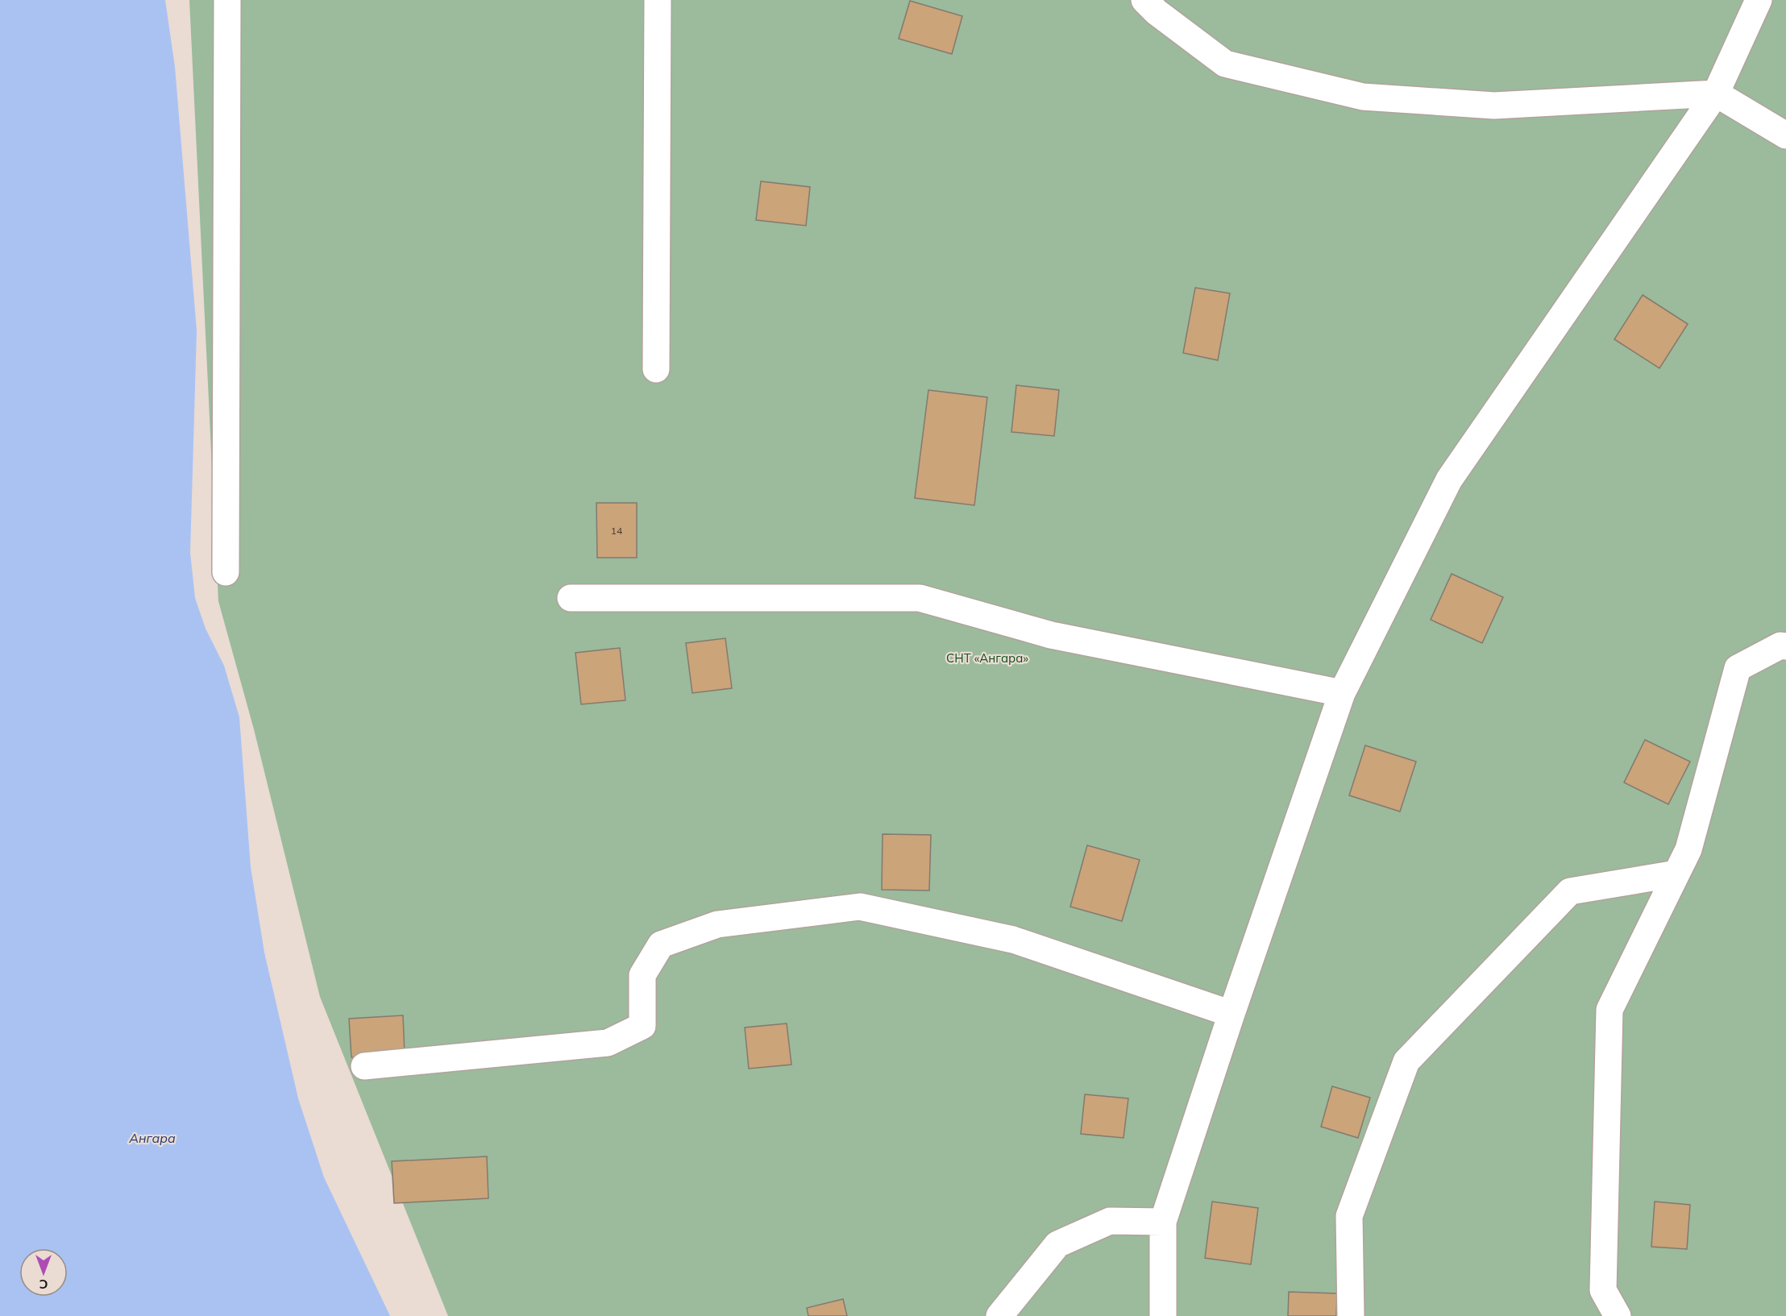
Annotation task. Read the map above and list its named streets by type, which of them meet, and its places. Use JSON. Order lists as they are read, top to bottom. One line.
{"water":["Ангара"],"parks":["СНТ «Ангара»"],"house_numbers":["14"],"north":"bottom"}
